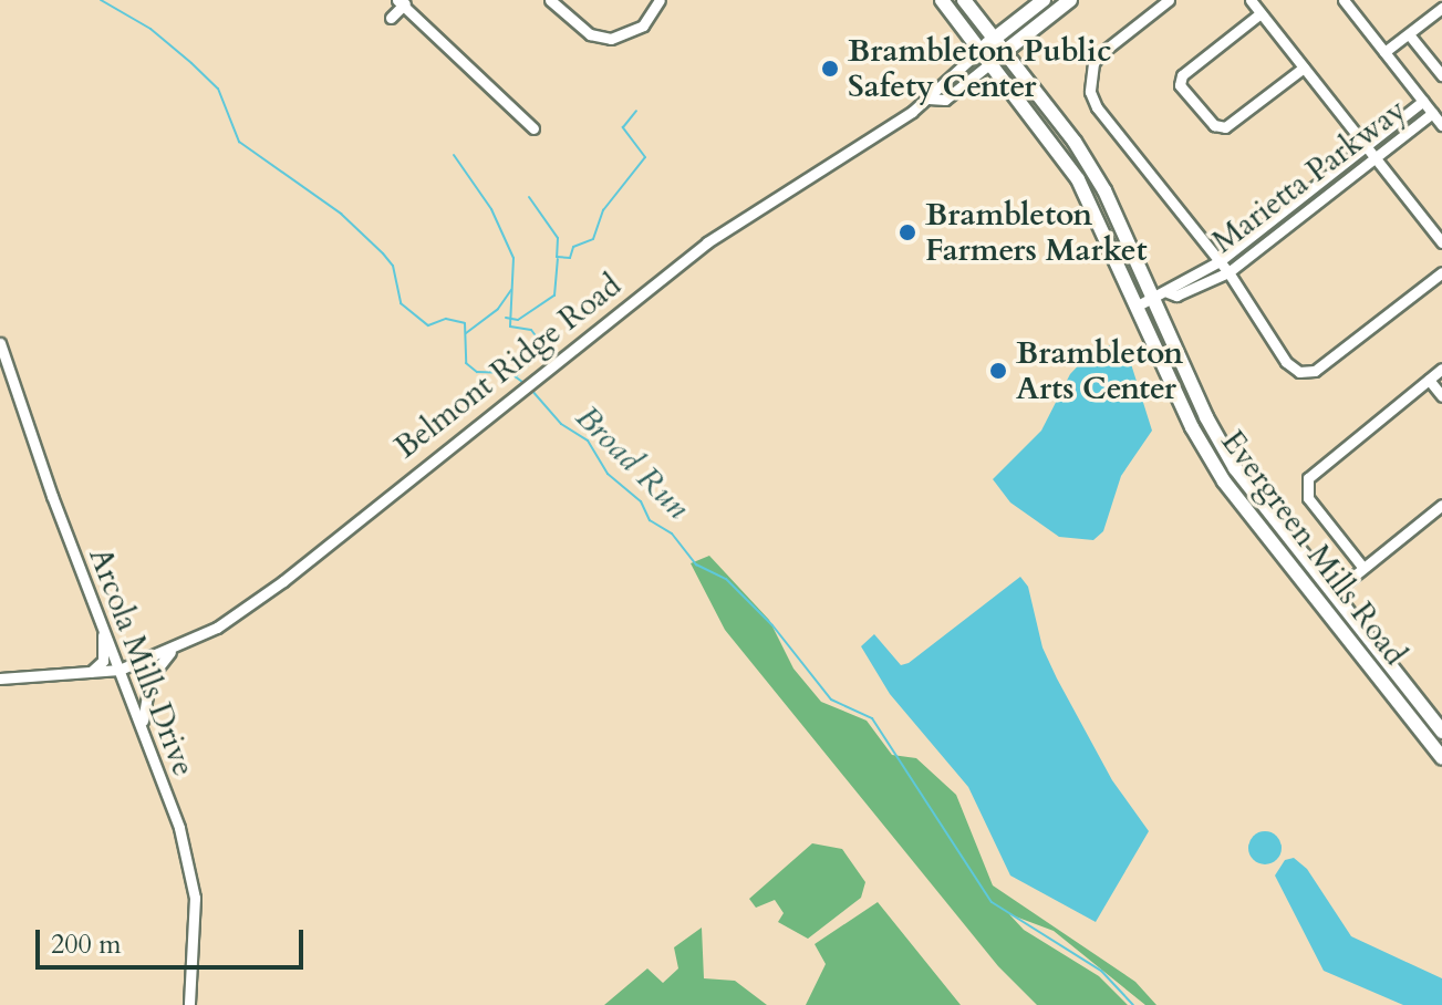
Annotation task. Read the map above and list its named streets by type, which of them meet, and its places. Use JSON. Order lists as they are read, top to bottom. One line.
{"streets":{"main road":["Belmont Ridge Road","Evergreen Mills Road"],"street":["Marietta Parkway","Arcola Mills Drive"]},"crossings":[["Marietta Parkway","Evergreen Mills Road"],["Belmont Ridge Road","Evergreen Mills Road"],["Belmont Ridge Road","Arcola Mills Drive"]],"water":["Broad Run"],"places":["Brambleton Public Safety Center","Brambleton Farmers Market","Brambleton Arts Center"],"scale_bar":"200 m"}
